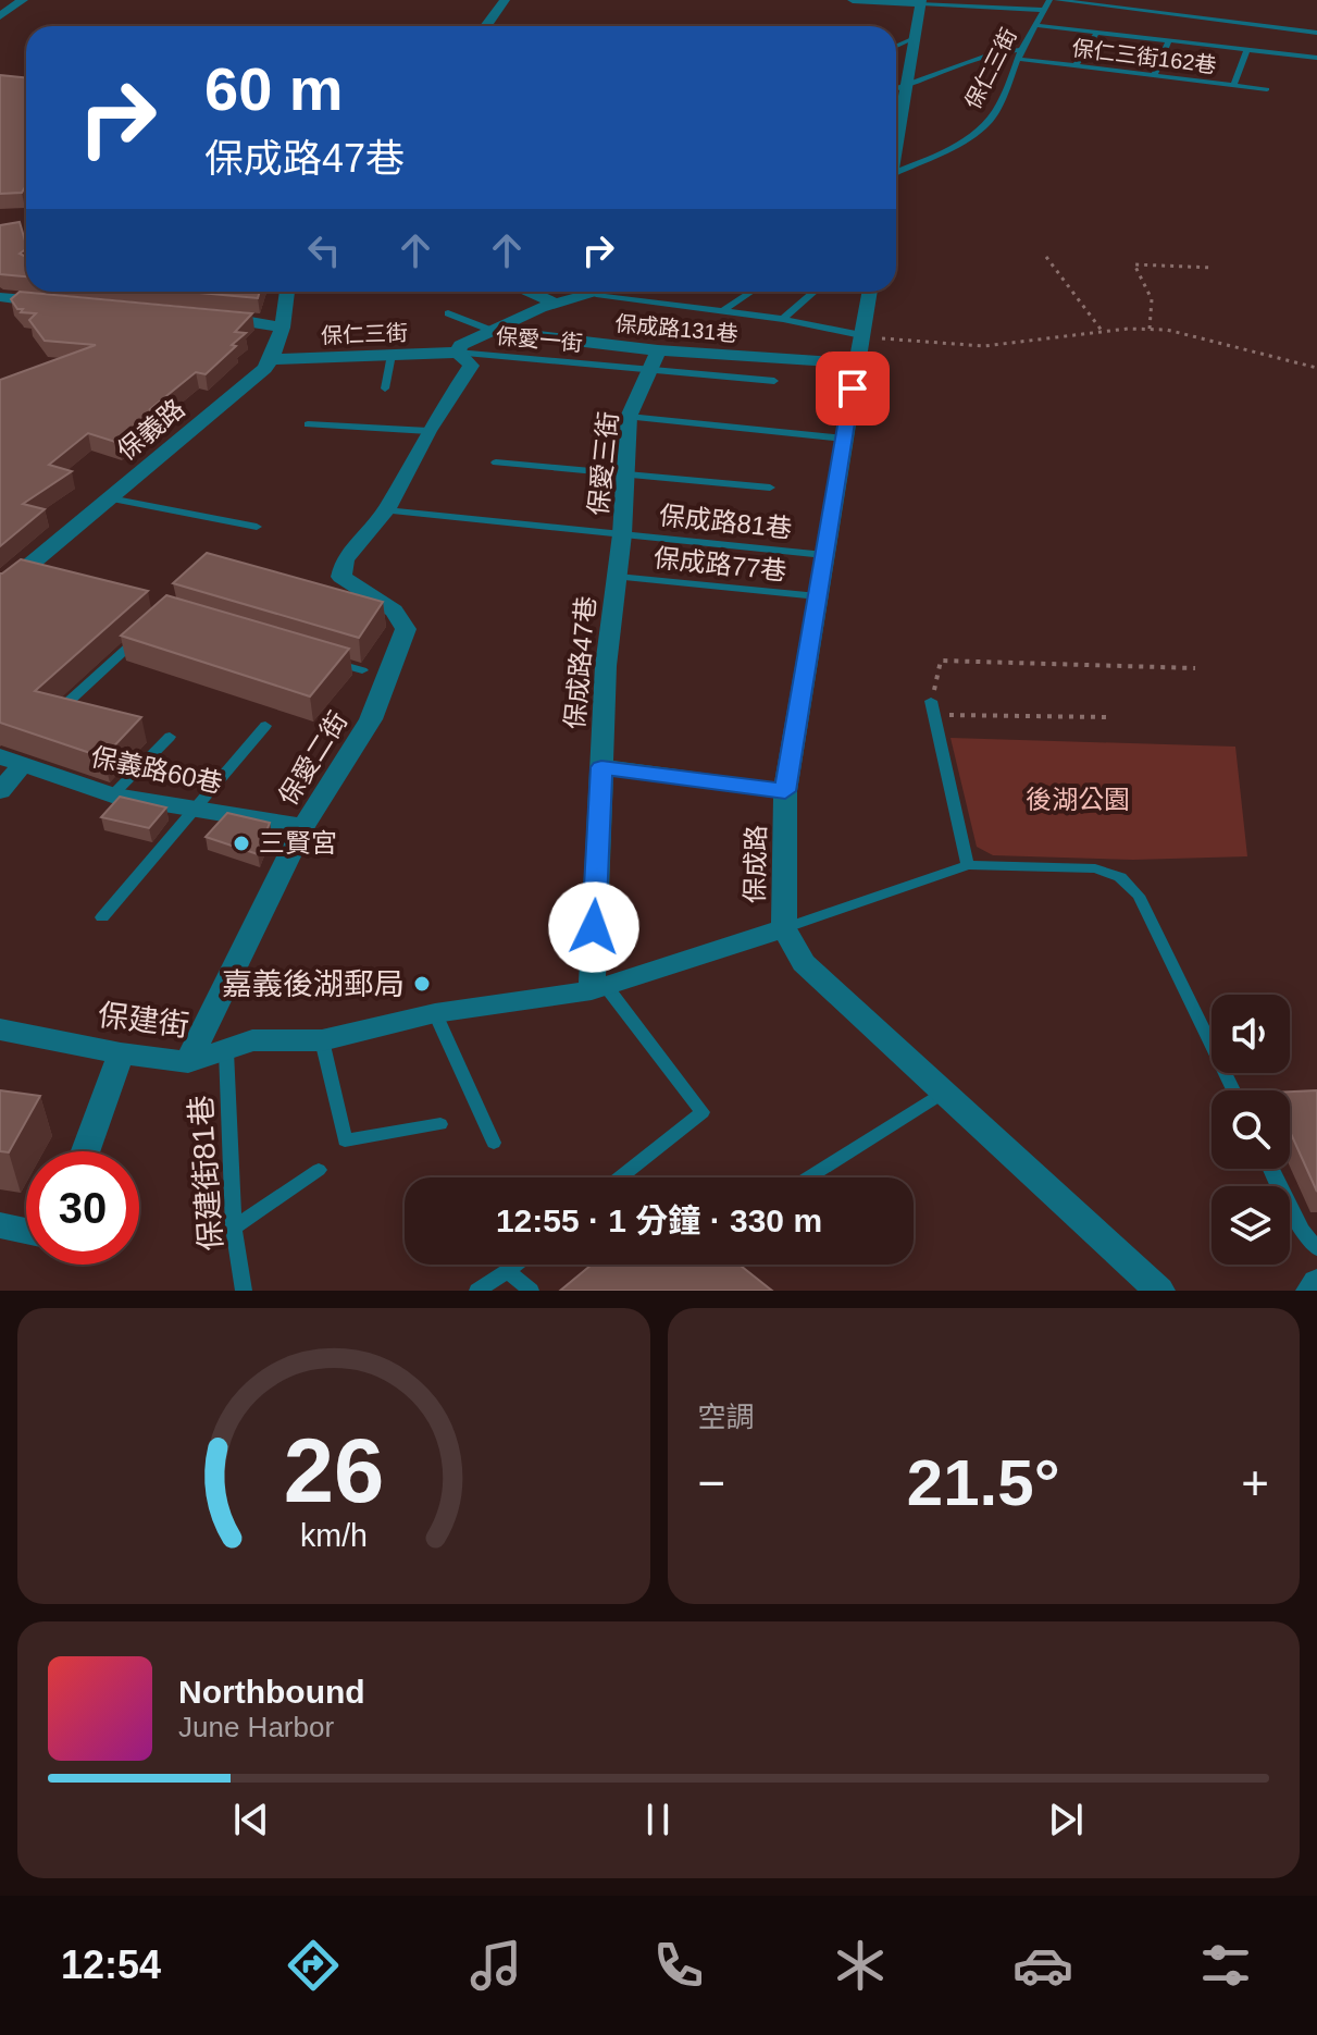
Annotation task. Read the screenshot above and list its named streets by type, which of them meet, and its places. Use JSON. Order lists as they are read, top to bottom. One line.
{"streets":{"street":["保仁三街","保成路131巷","保義路","保愛三街","保成路47巷","保愛二街","保義路60巷","保成路","保建街"],"lane":["保仁三街162巷","保愛一街","保成路81巷","保成路77巷","保建街81巷"]},"crossings":[["保仁三街162巷","保仁三街"],["保仁三街","保愛一街"],["保仁三街","保義路"],["保仁三街","保愛二街"],["保成路131巷","保愛一街"],["保成路131巷","保愛三街"],["保成路131巷","保成路"],["保愛一街","保愛三街"],["保愛一街","保愛二街"],["保愛三街","保成路81巷"],["保愛三街","保成路47巷"],["保成路81巷","保成路47巷"],["保成路81巷","保成路"],["保成路77巷","保成路47巷"],["保成路77巷","保成路"],["保成路47巷","保成路"],["保愛二街","保義路60巷"],["保愛二街","保建街"],["保成路","保建街"],["保建街","保建街81巷"]],"parks":["後湖公園"],"places":["三賢宮","嘉義後湖郵局"],"page":{"turn":["60 m","保成路47巷"],"limit":"30","trip":"12:55 · 1 分鐘 · 330 m","tile":"空調","heat":["−","21.5°","+"],"song":["Northbound","June Harbor"],"tabs":"12:54","gauge":["26","km/h"]}}
